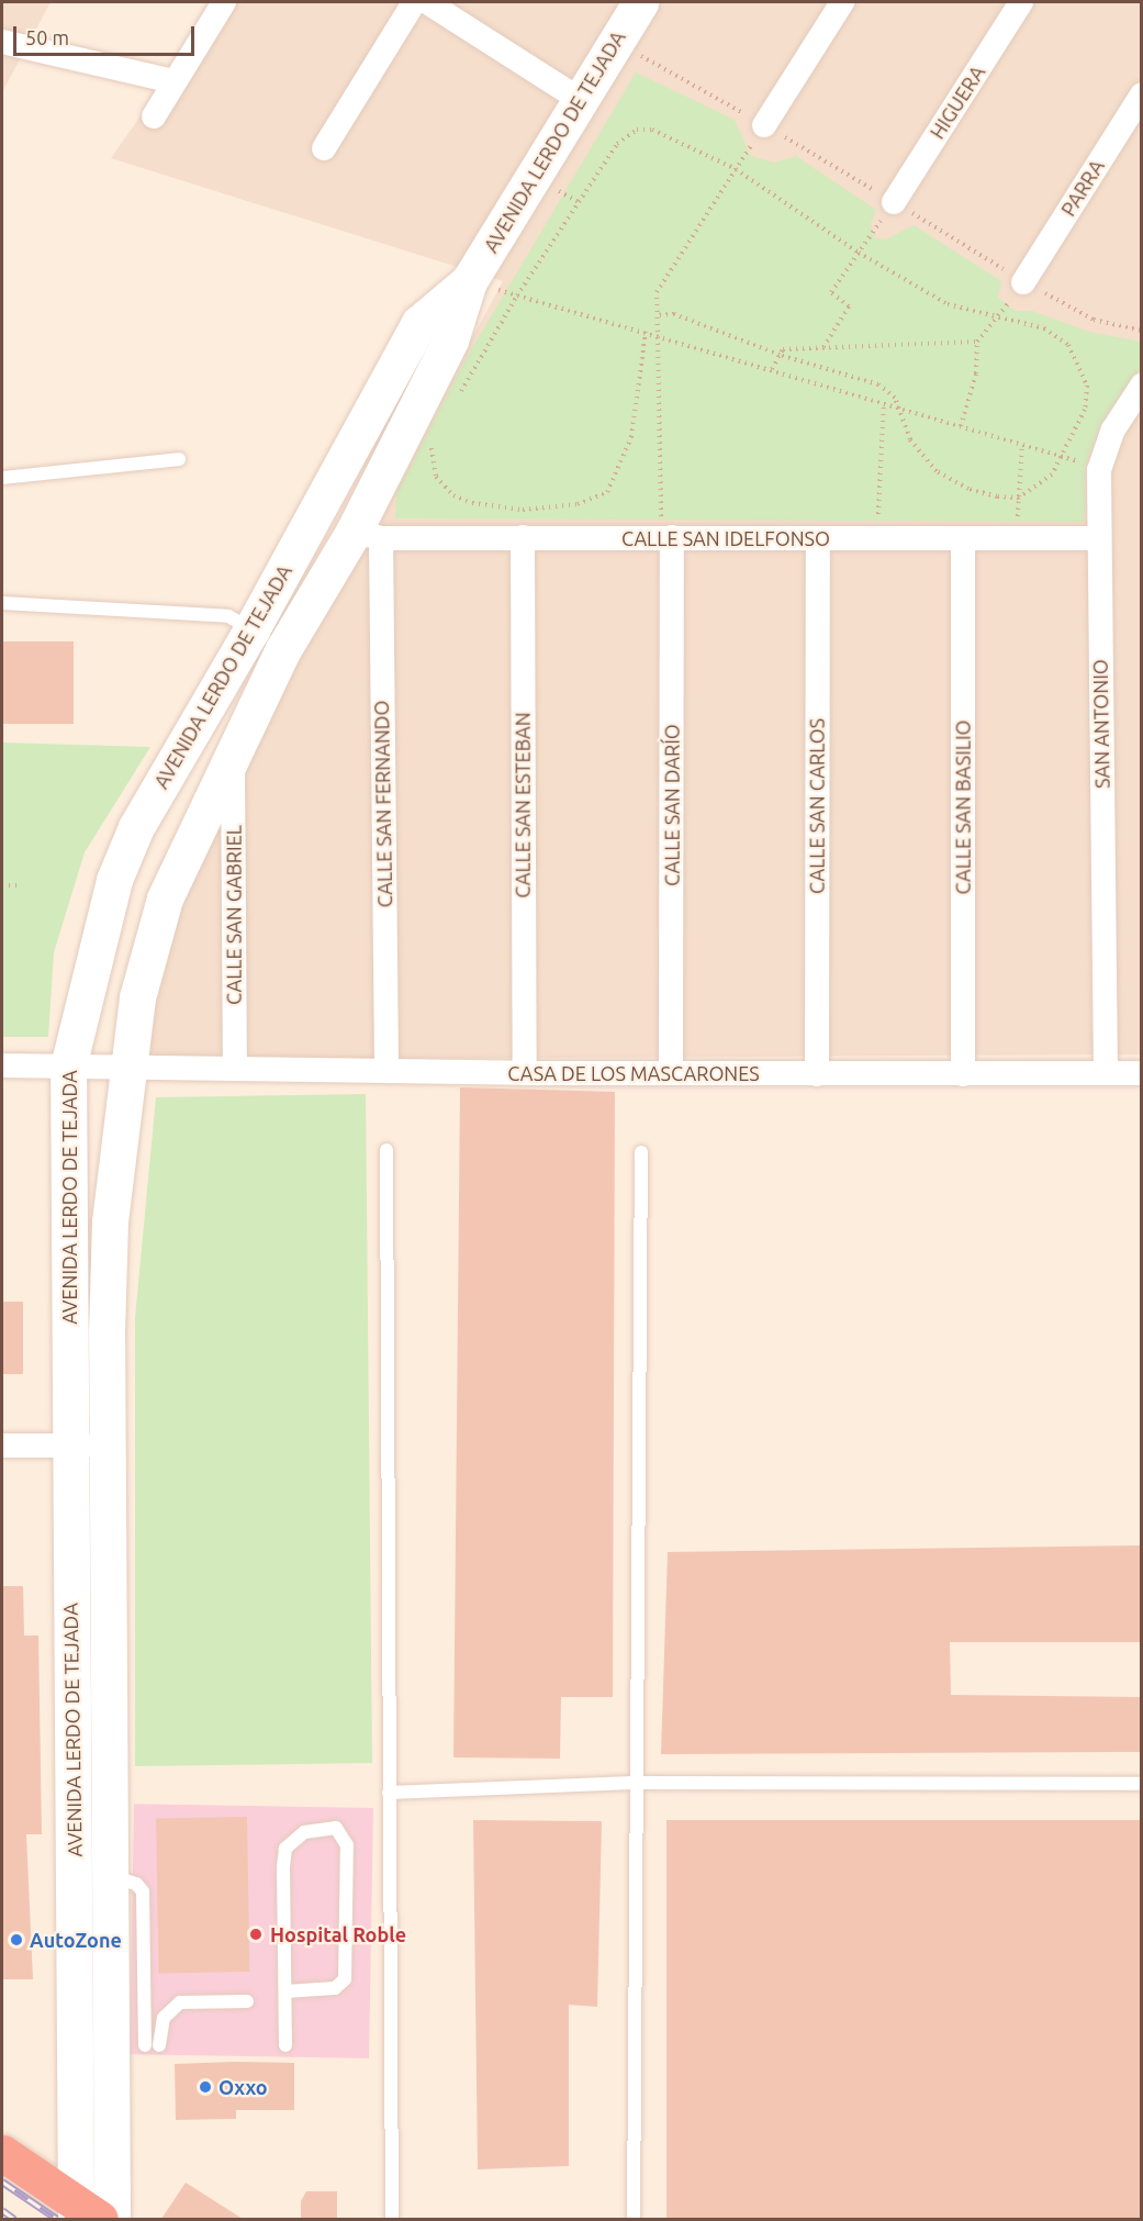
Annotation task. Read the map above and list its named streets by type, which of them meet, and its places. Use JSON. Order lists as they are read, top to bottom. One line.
{"streets":{"street":["HIGUERA","AVENIDA LERDO DE TEJADA","PARRA","CALLE SAN IDELFONSO","SAN ANTONIO","CALLE SAN FERNANDO","CALLE SAN ESTEBAN","CALLE SAN DARÍO","CALLE SAN CARLOS","CALLE SAN BASILIO","CALLE SAN GABRIEL","CASA DE LOS MASCARONES"]},"crossings":[["AVENIDA LERDO DE TEJADA","CALLE SAN IDELFONSO"],["AVENIDA LERDO DE TEJADA","CALLE SAN FERNANDO"],["AVENIDA LERDO DE TEJADA","CALLE SAN GABRIEL"],["AVENIDA LERDO DE TEJADA","CASA DE LOS MASCARONES"],["CALLE SAN IDELFONSO","SAN ANTONIO"],["CALLE SAN IDELFONSO","CALLE SAN FERNANDO"],["CALLE SAN IDELFONSO","CALLE SAN ESTEBAN"],["CALLE SAN IDELFONSO","CALLE SAN DARÍO"],["CALLE SAN IDELFONSO","CALLE SAN CARLOS"],["CALLE SAN IDELFONSO","CALLE SAN BASILIO"],["SAN ANTONIO","CASA DE LOS MASCARONES"],["CALLE SAN FERNANDO","CASA DE LOS MASCARONES"],["CALLE SAN ESTEBAN","CASA DE LOS MASCARONES"],["CALLE SAN DARÍO","CASA DE LOS MASCARONES"],["CALLE SAN CARLOS","CASA DE LOS MASCARONES"],["CALLE SAN BASILIO","CASA DE LOS MASCARONES"],["CALLE SAN GABRIEL","CASA DE LOS MASCARONES"]],"places":["Hospital Roble","AutoZone","Oxxo"],"scale_bar":"50 m"}
